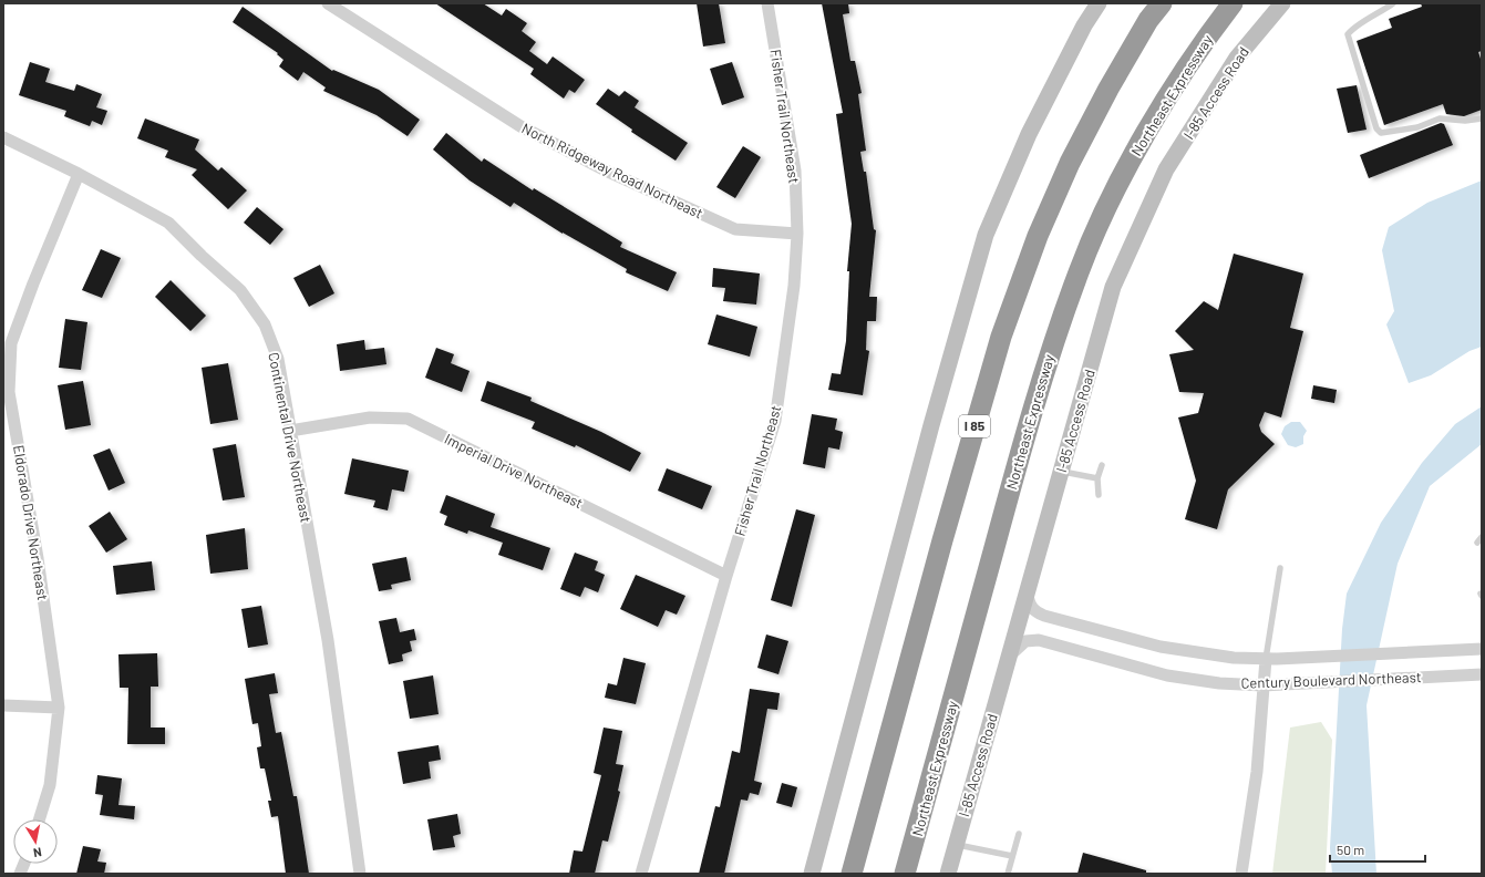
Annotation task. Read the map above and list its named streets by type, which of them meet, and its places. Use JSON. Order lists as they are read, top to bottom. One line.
{"streets":{"highway":["Northeast Expressway","I 85"],"main road":["I-85 Access Road"],"street":["Fisher Trail Northeast","North Ridgeway Road Northeast","Continental Drive Northeast","Imperial Drive Northeast","Eldorado Drive Northeast","Century Boulevard Northeast"]},"crossings":[["I-85 Access Road","Century Boulevard Northeast"],["Fisher Trail Northeast","North Ridgeway Road Northeast"],["Fisher Trail Northeast","Imperial Drive Northeast"],["Continental Drive Northeast","Imperial Drive Northeast"],["Continental Drive Northeast","Eldorado Drive Northeast"]],"scale_bar":"50 m","north":"bottom"}
